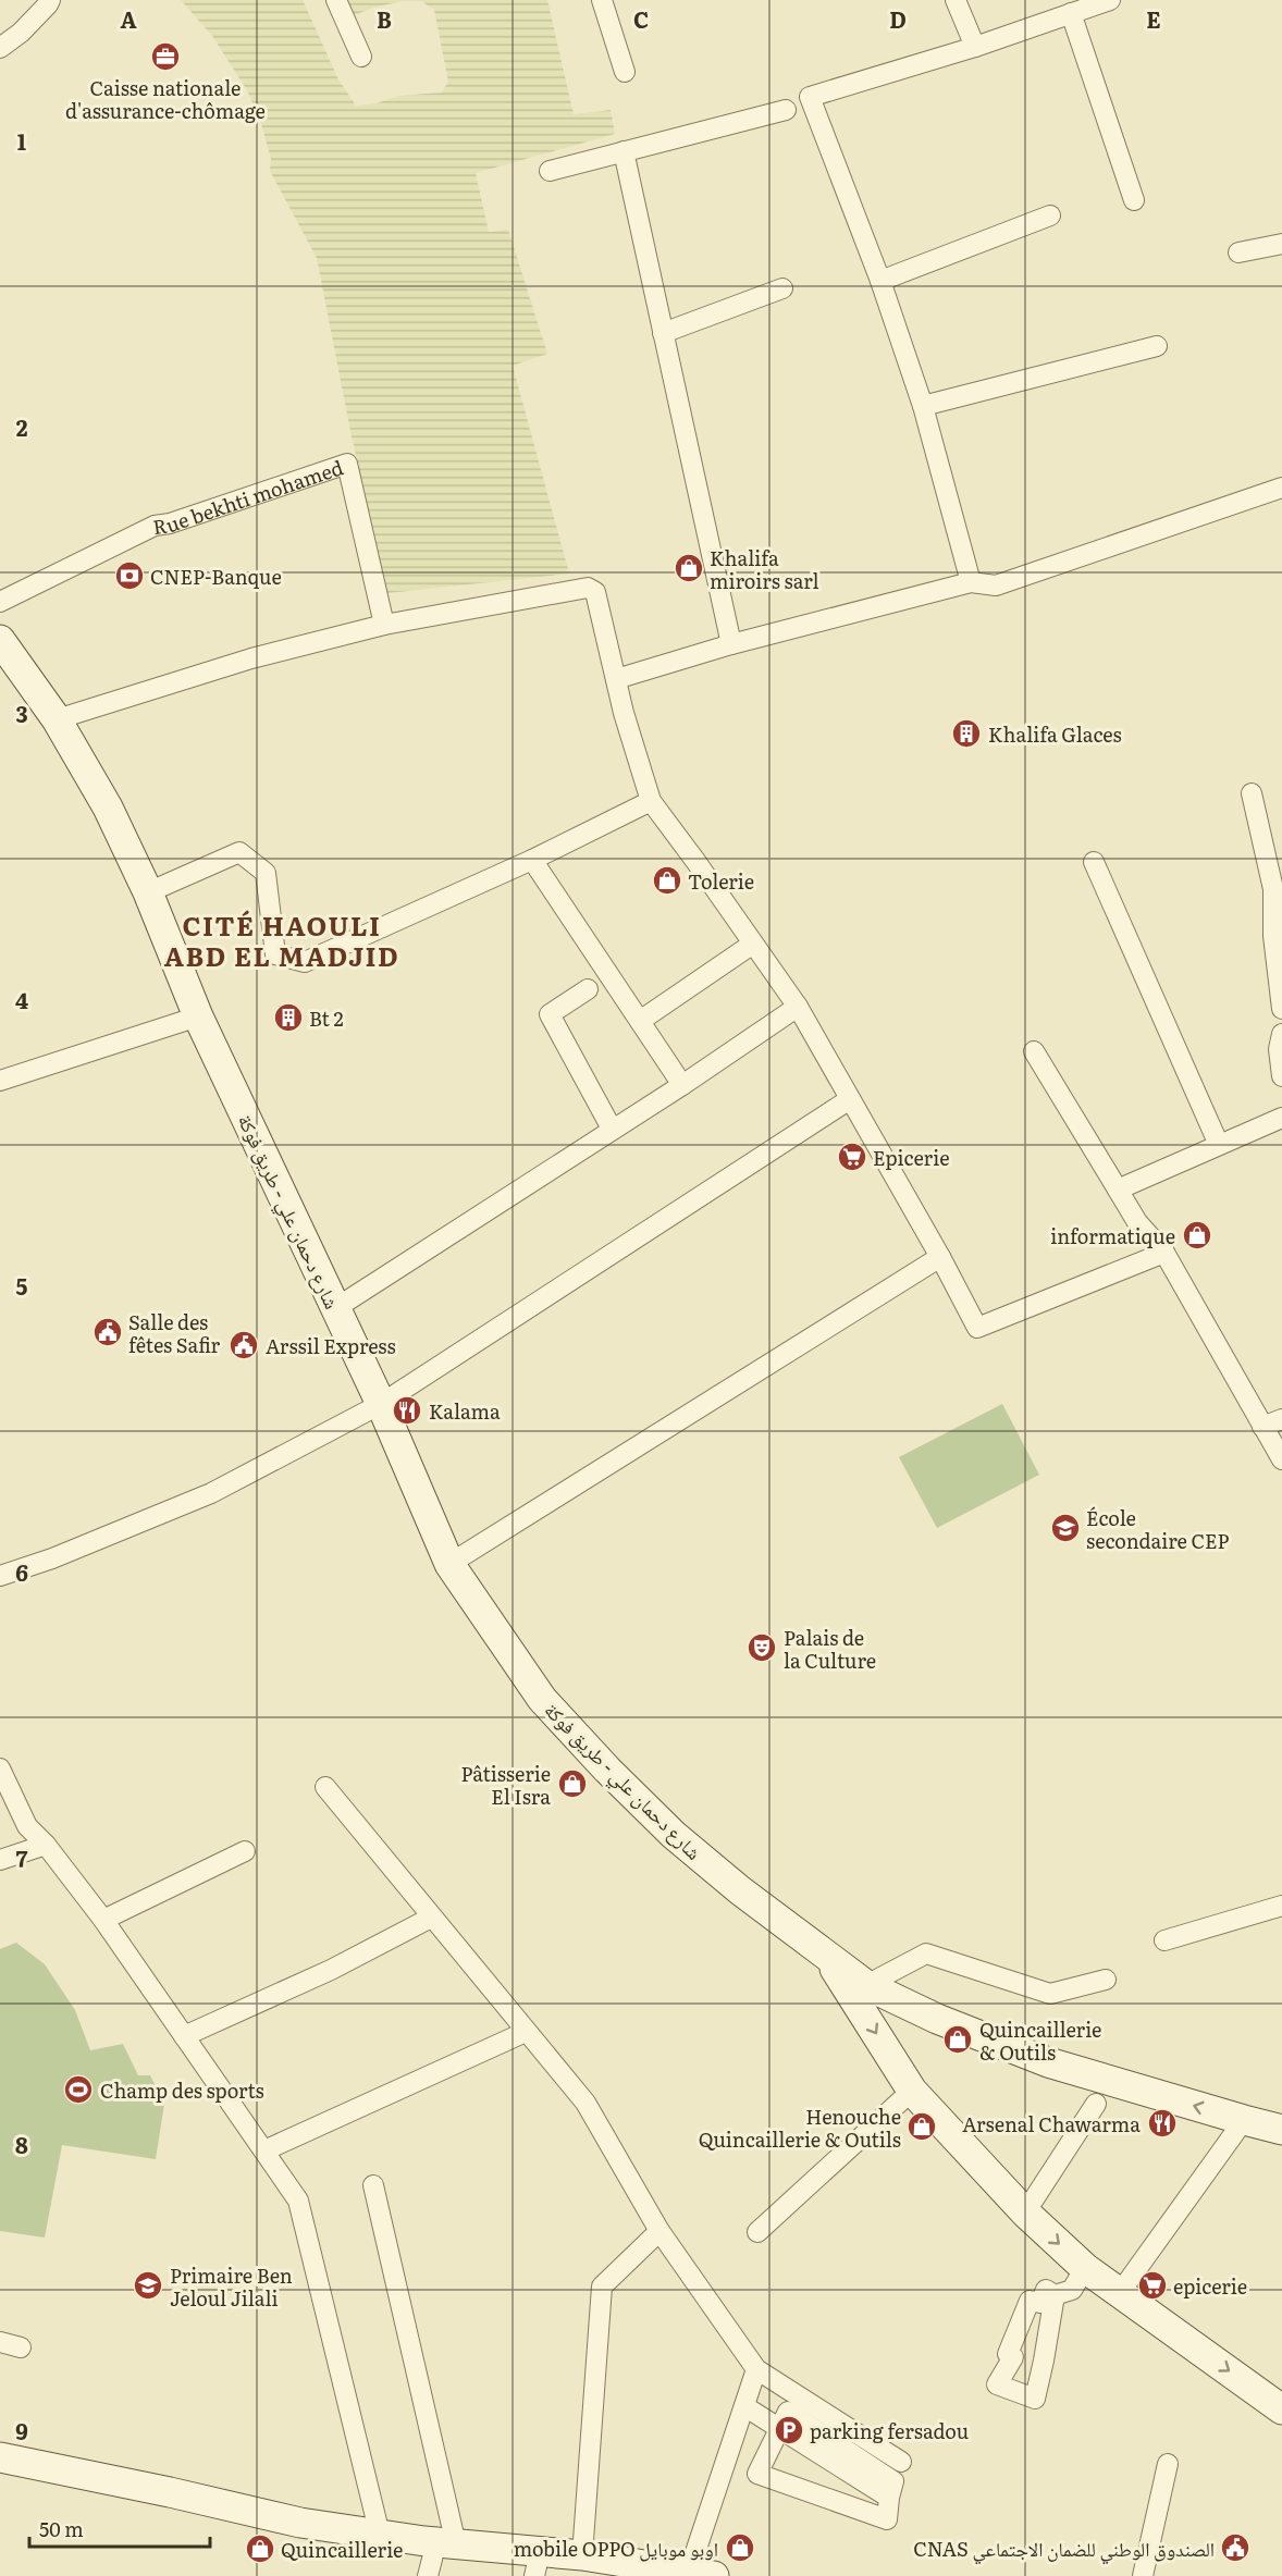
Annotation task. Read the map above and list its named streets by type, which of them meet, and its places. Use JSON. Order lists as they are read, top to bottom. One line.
{"streets":{"main road":["شارع دحمان علي - طريق فوكة"],"street":["Rue bekhti mohamed"]},"districts":["CITÉ HAOULI ABD EL MADJID"],"places":{"office":["Caisse nationale d'assurance-chômage"],"shop":["Khalifa miroirs sarl","Tolerie","informatique","Pâtisserie El Isra","Quincaillerie & Outils","Henouche Quincaillerie & Outils","mobile OPPO اوبو موبايل","Quincaillerie"],"bank":["CNEP-Banque"],"building":["Khalifa Glaces","Bt 2"],"supermarket":["Epicerie","epicerie"],"public building":["Salle des fêtes Safir","Arssil Express","CNAS الصندوق الوطني للضمان الاجتماعي"],"restaurant":["Kalama","Arsenal Chawarma"],"school or university":["École secondaire CEP","Primaire Ben Jeloul Jilali"],"theatre":["Palais de la Culture"],"sports":["Champ des sports"],"parking":["parking fersadou"]},"scale_bar":"50 m","grid":{"columns":["A","B","C","D","E"],"rows":["1","2","3","4","5","6","7","8","9"]}}
